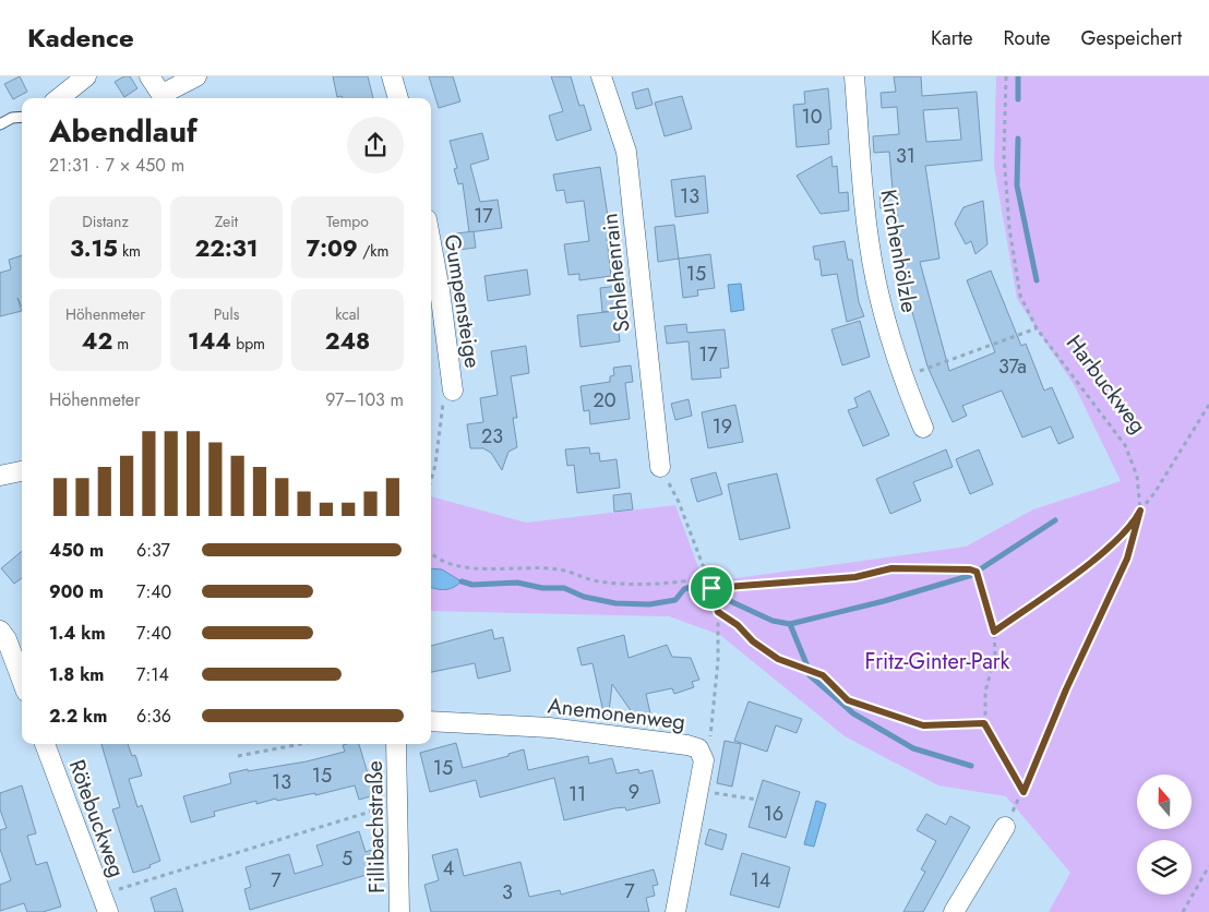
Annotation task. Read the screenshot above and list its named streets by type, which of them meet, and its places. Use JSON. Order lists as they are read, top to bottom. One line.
{"streets":{"street":["Kirchenhölzle","Schlehenrain","Gumpensteige","Anemonenweg","Rötebuckweg","Fillibachstraße"],"path":["Harbuckweg"]},"parks":["Fritz-Ginter-Park"],"house_numbers":["10","31","13","17","15","17","37a","20","19","23","15","15","13","9","11","16","5","4","7","14","7","3"],"north":"top","page":{"header":"Kadence","nav":["Karte","Route","Gespeichert"],"heading":["Abendlauf","21:31 · 7 × 450 m"],"stats":[["Distanz","3.15 km"],["Zeit","22:31"],["Tempo","7:09 /km"],["Höhenmeter","42 m"],["Puls","144 bpm"],["kcal","248"]],"chart":["Höhenmeter","97–103 m"],"list":[{"name":"450 m","note":"6:37"},{"name":"900 m","note":"7:40"},{"name":"1.4 km","note":"7:40"},{"name":"1.8 km","note":"7:14"},{"name":"2.2 km","note":"6:36"}]}}
